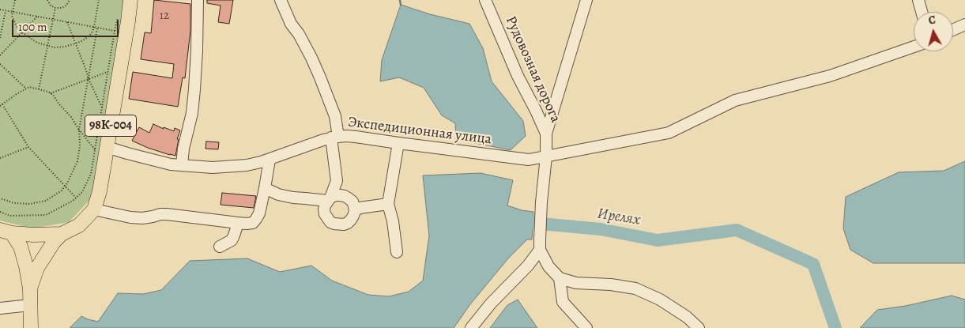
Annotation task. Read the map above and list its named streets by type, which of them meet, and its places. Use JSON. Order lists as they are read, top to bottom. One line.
{"streets":{"main road":["98К-004"],"street":["Рудовозная дорога","Экспедиционная улица"]},"crossings":[["Рудовозная дорога","Экспедиционная улица"],["98К-004","Экспедиционная улица"]],"water":["Ирелях"],"house_numbers":["12"],"scale_bar":"100 m","north":"top"}
